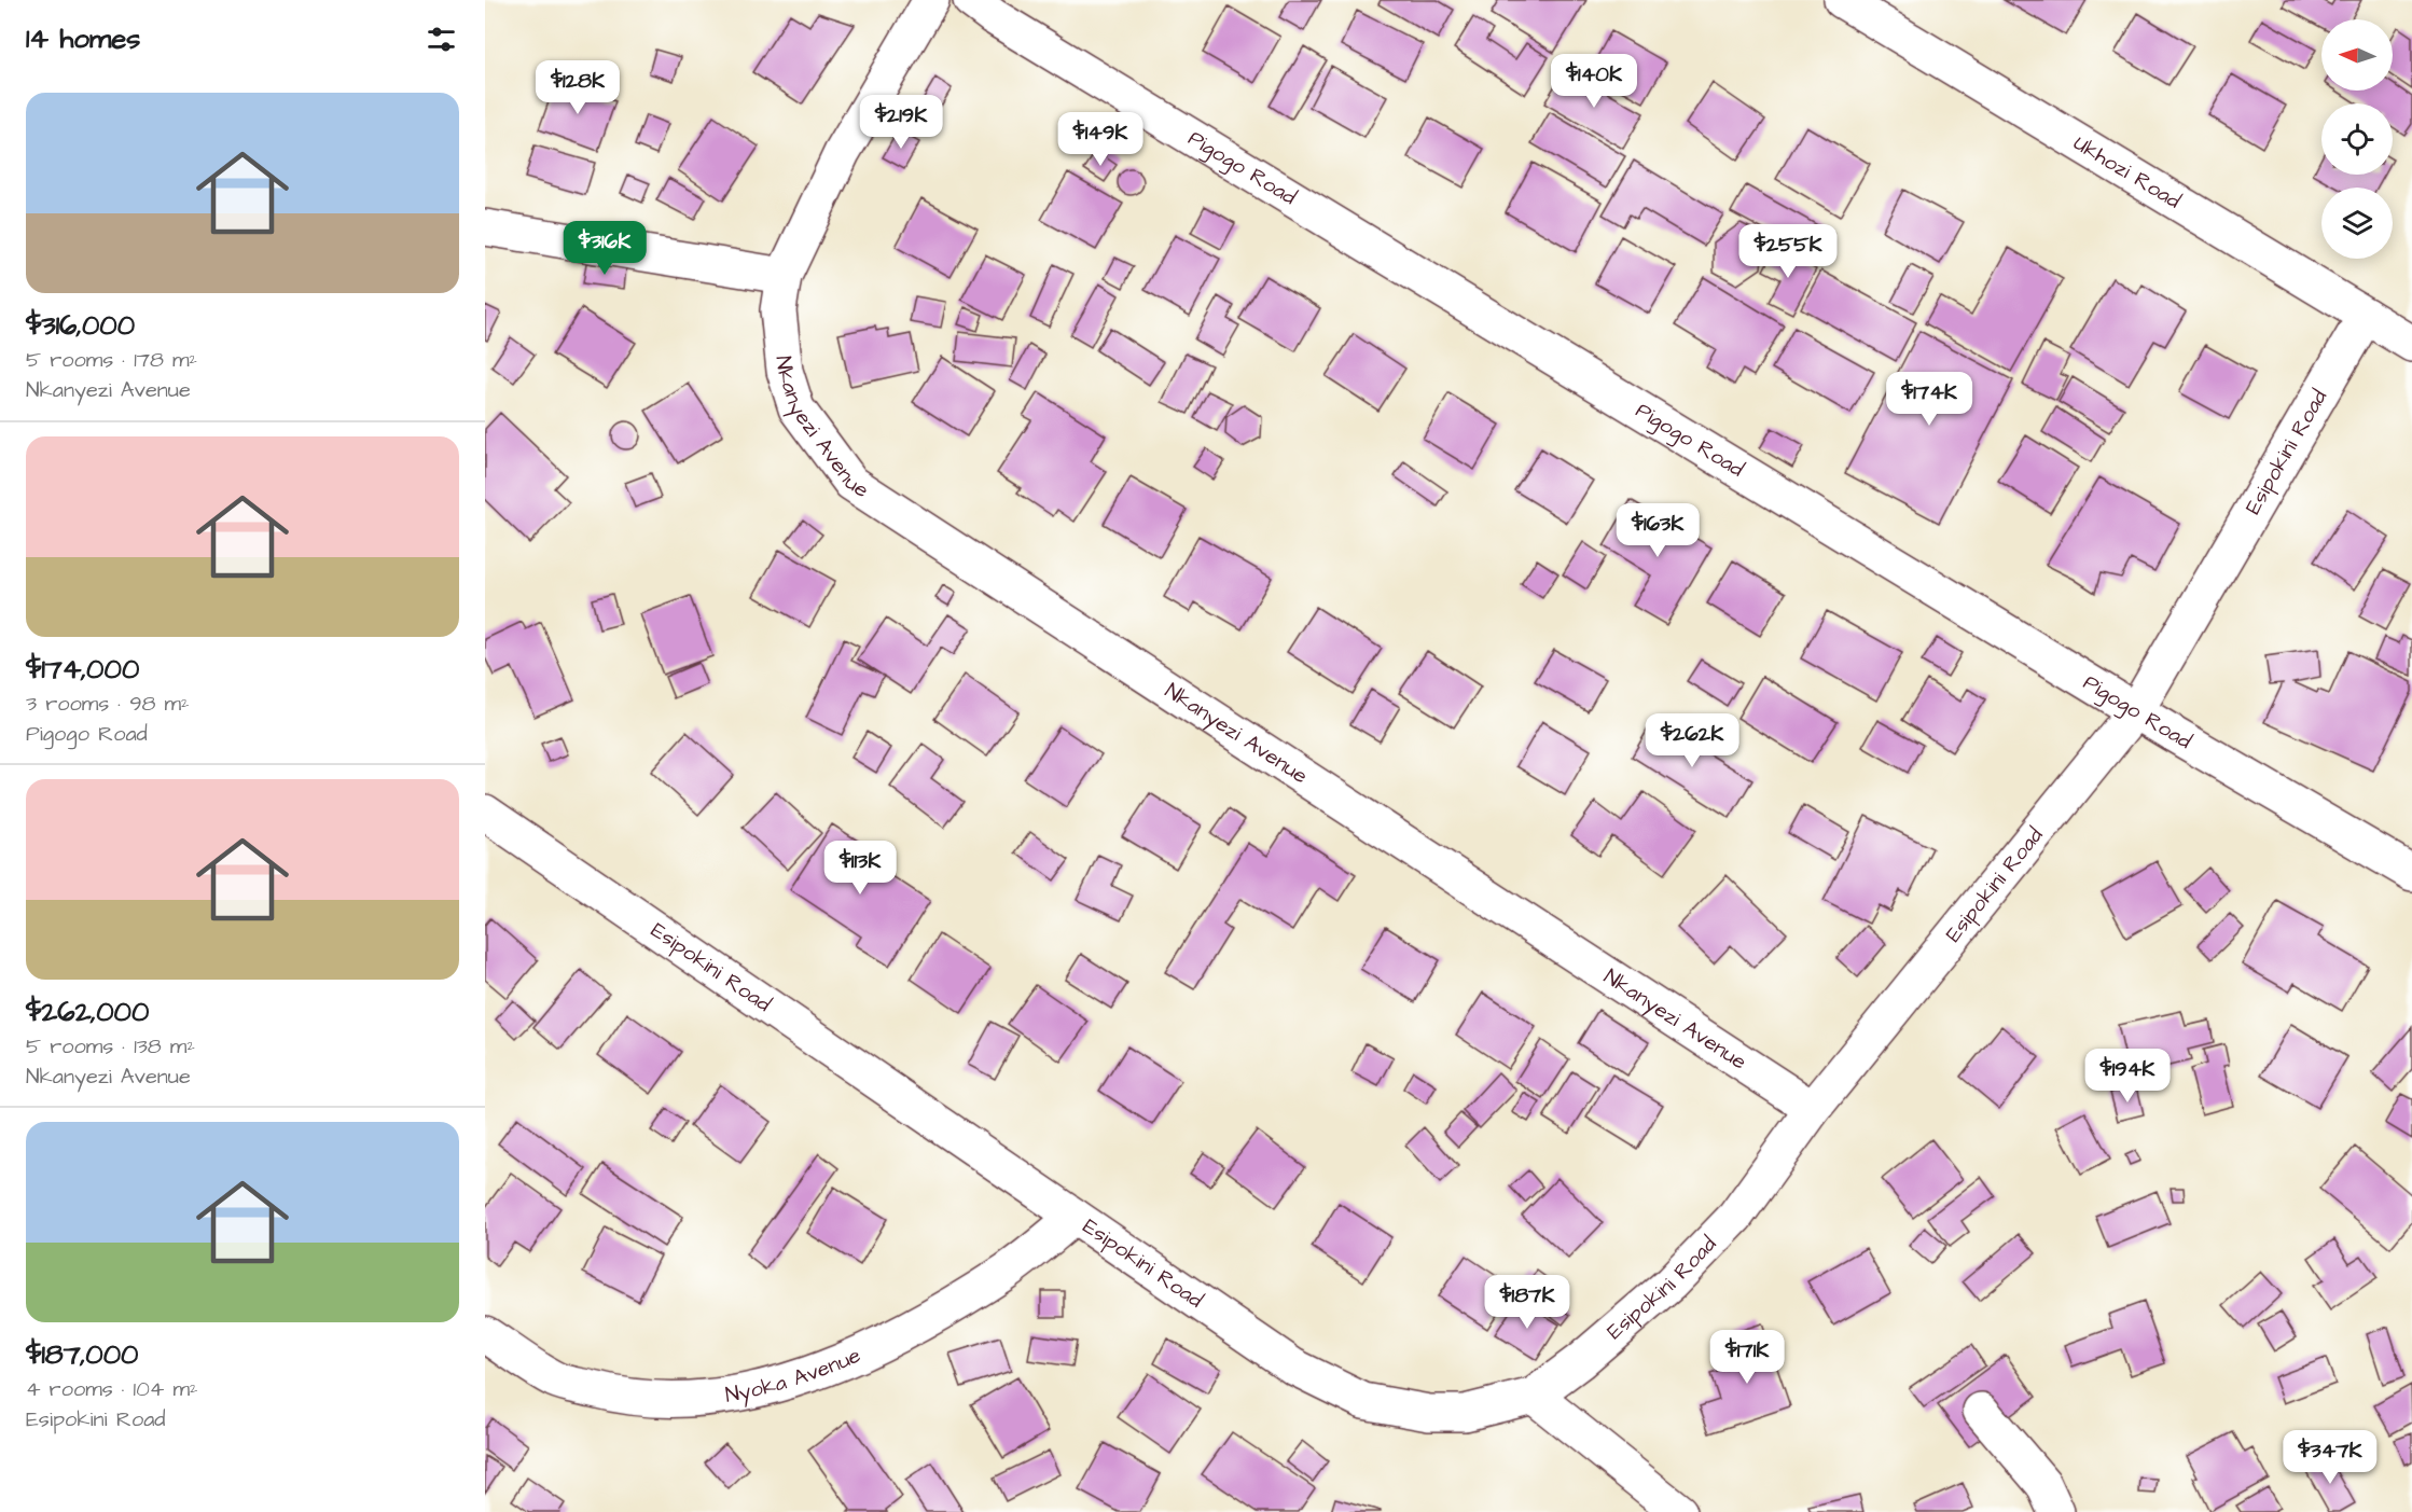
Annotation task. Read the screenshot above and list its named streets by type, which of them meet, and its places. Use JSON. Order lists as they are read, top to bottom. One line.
{"streets":{"street":["Pigogo Road","Ukhozi Road","Nkanyezi Avenue","Esipokini Road","Nyoka Avenue"]},"crossings":[["Pigogo Road","Esipokini Road"],["Ukhozi Road","Esipokini Road"],["Nkanyezi Avenue","Esipokini Road"],["Esipokini Road","Nyoka Avenue"]],"north":"left","page":{"heading":"14 homes","price":["$140K","$128K","$219K","$149K","$316K","$255K","$174K","$163K","$262K","$113K","$194K","$187K","$171K","$347K"],"list":[{"name":"$316,000","note":"5 rooms · 178 m² · Nkanyezi Avenue"},{"name":"$174,000","note":"3 rooms · 98 m² · Pigogo Road"},{"name":"$262,000","note":"5 rooms · 138 m² · Nkanyezi Avenue"},{"name":"$187,000","note":"4 rooms · 104 m² · Esipokini Road"}]}}
